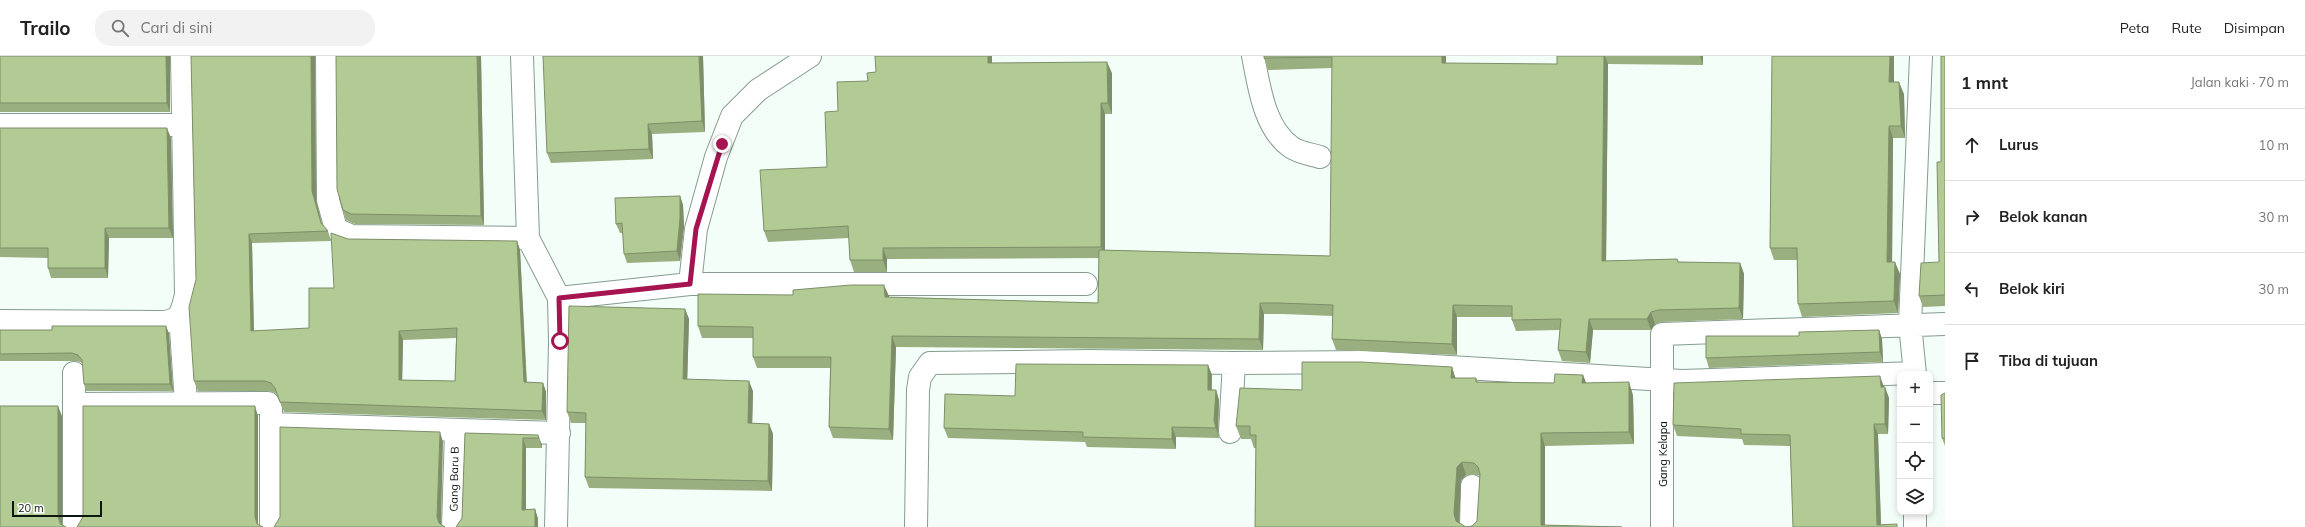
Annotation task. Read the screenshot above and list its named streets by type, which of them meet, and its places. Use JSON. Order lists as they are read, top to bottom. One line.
{"streets":{"street":["Gang Kelapa","Gang Baru B"]},"scale_bar":"20 m","page":{"header":"Trailo","search":"Cari di sini","nav":["Peta","Rute","Disimpan"],"heading":["1 mnt","Jalan kaki · 70 m"],"list":[["Lurus","10 m"],["Belok kanan","30 m"],["Belok kiri","30 m"],"Tiba di tujuan"],"map_buttons":["+","−"],"scale":"20 m"}}
